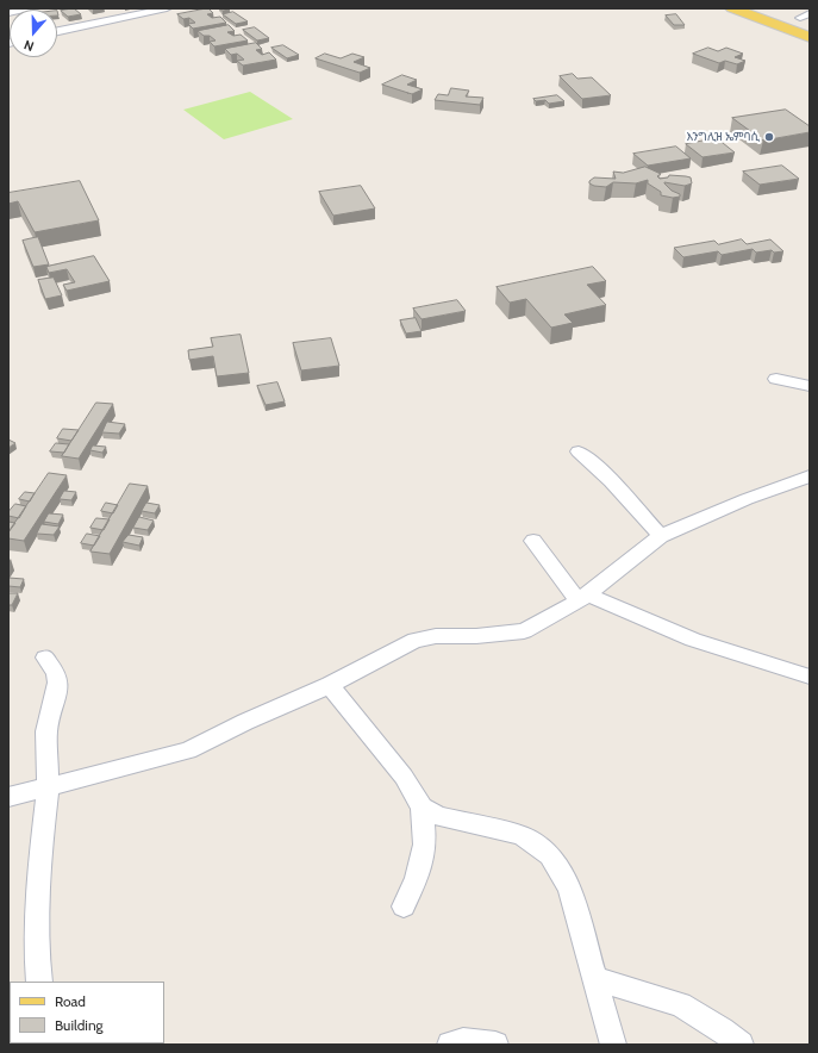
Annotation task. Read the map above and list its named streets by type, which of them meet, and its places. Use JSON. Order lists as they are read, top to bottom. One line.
{"places":["እንግሊዝ ኤምባሲ"],"legend":["Road","Building"],"north":"bottom"}
